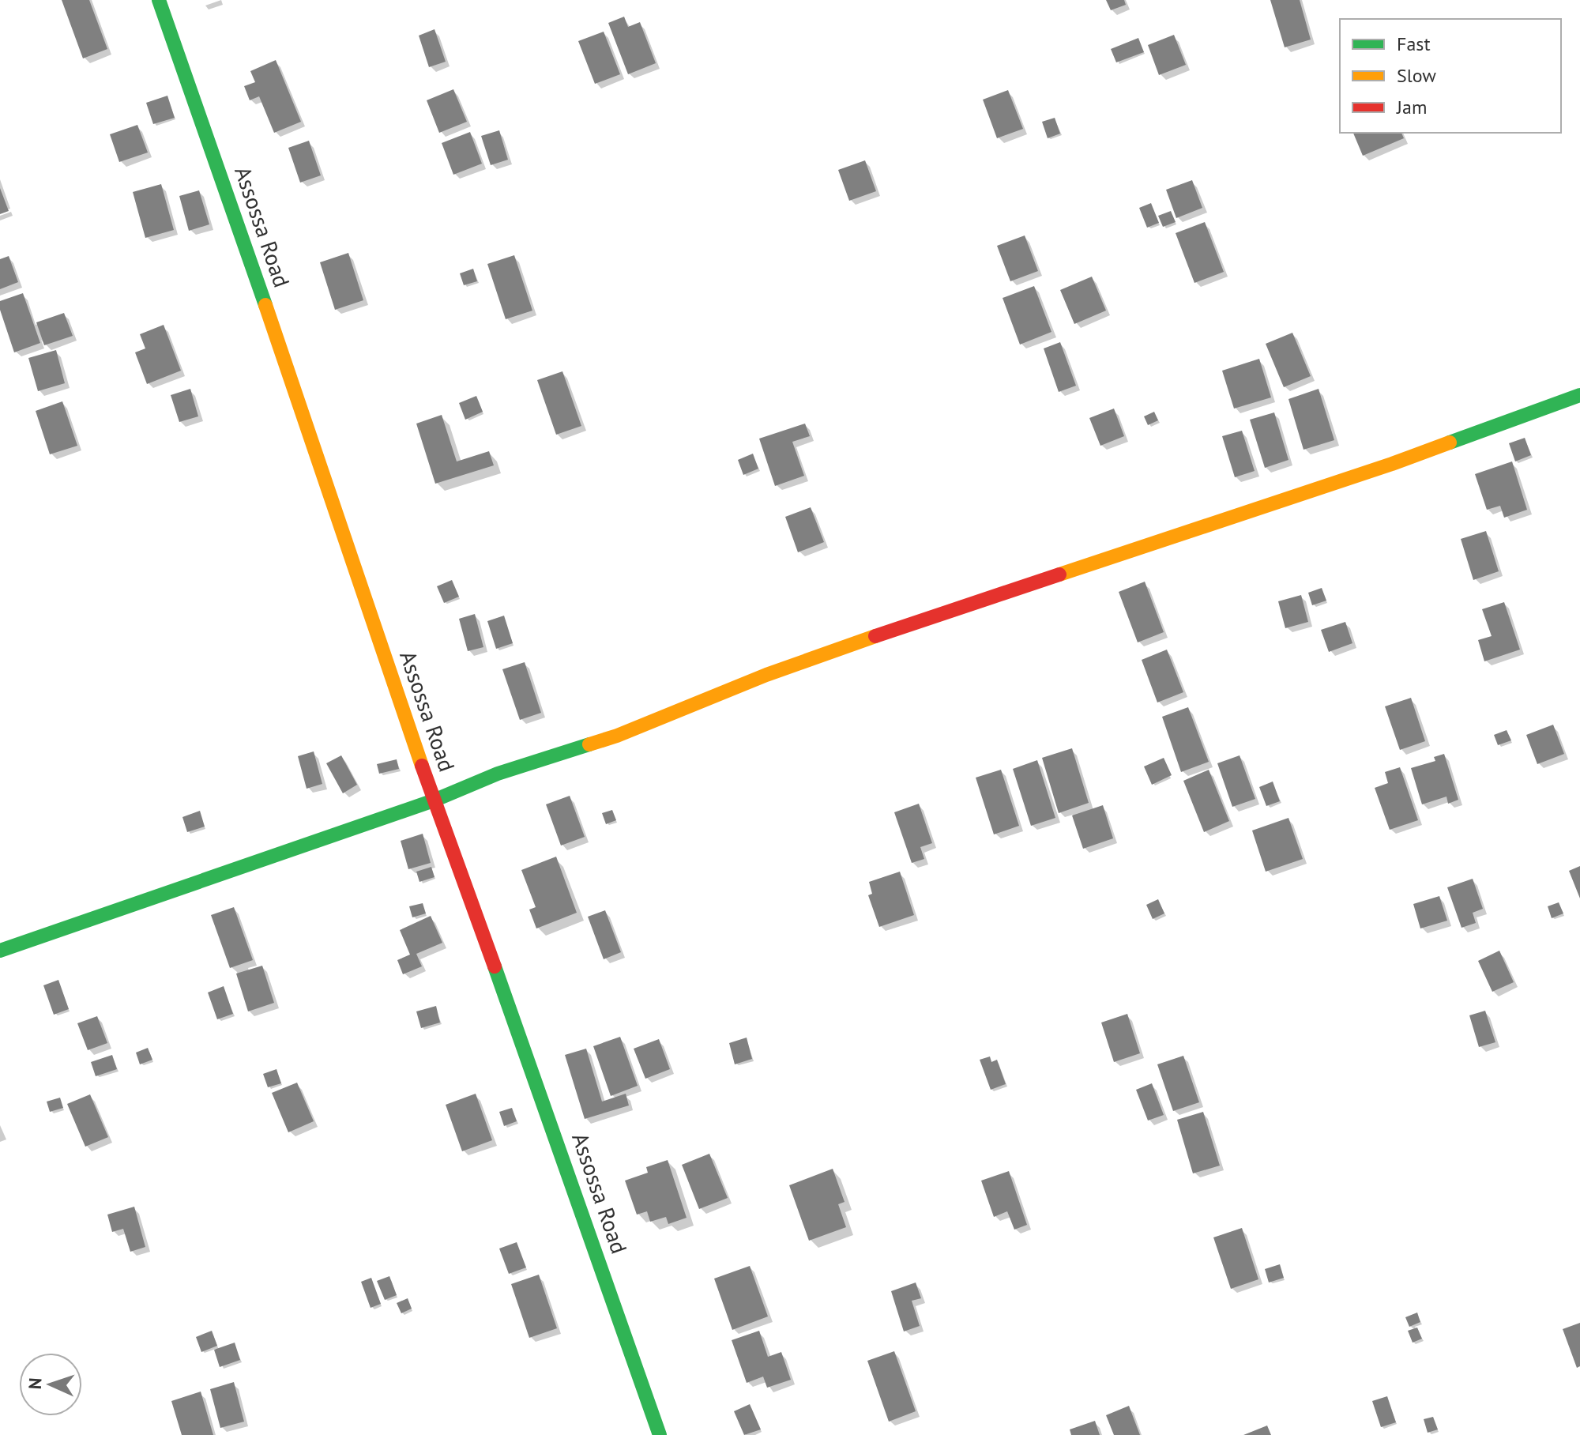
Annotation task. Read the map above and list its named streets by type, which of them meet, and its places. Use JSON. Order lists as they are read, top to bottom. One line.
{"streets":{"street":["Assossa Road"]},"legend":["Fast","Slow","Jam"],"north":"left"}
